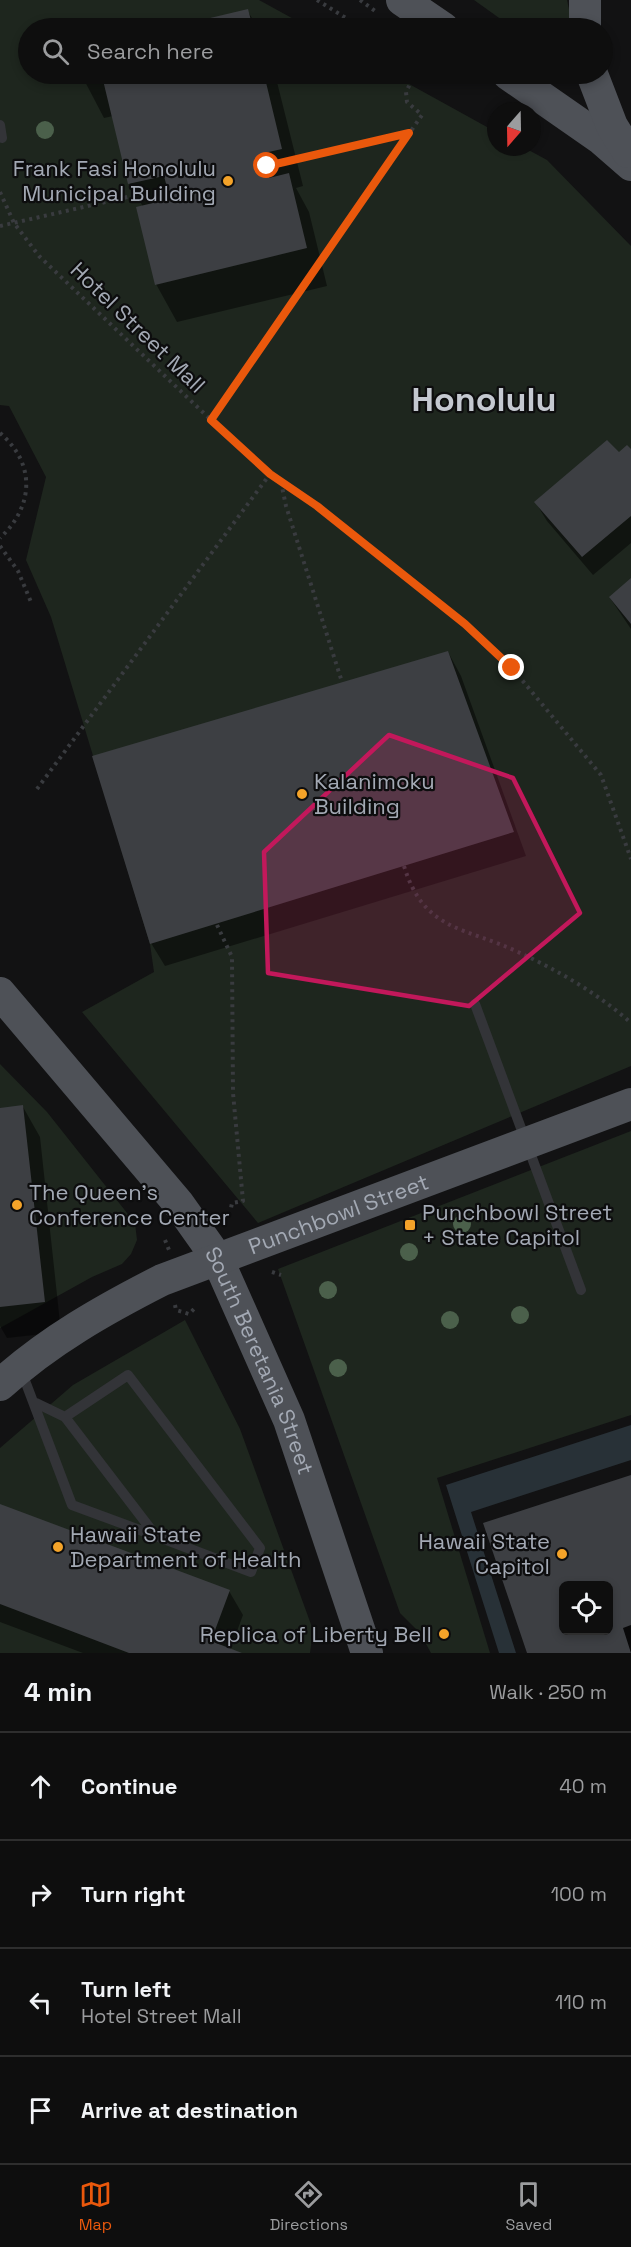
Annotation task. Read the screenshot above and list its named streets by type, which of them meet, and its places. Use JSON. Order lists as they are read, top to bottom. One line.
{"streets":{"main road":["Punchbowl Street","South Beretania Street"],"path":["Hotel Street Mall"]},"crossings":[["Punchbowl Street","South Beretania Street"]],"districts":["Honolulu"],"places":{"other":["Frank Fasi Honolulu Municipal Building","Kalanimoku Building","The Queen’s Conference Center","Hawaii State Department of Health","Hawaii State Capitol","Replica of Liberty Bell"],"transit":["Punchbowl Street + State Capitol"]},"north":"bottom","page":{"search":"Search here","heading":["4 min","Walk · 250 m"],"list":[["Continue","40 m"],["Turn right","100 m"],["Turn left","Hotel Street Mall","110 m"],"Arrive at destination"],"nav":["Map","Directions","Saved"]}}
